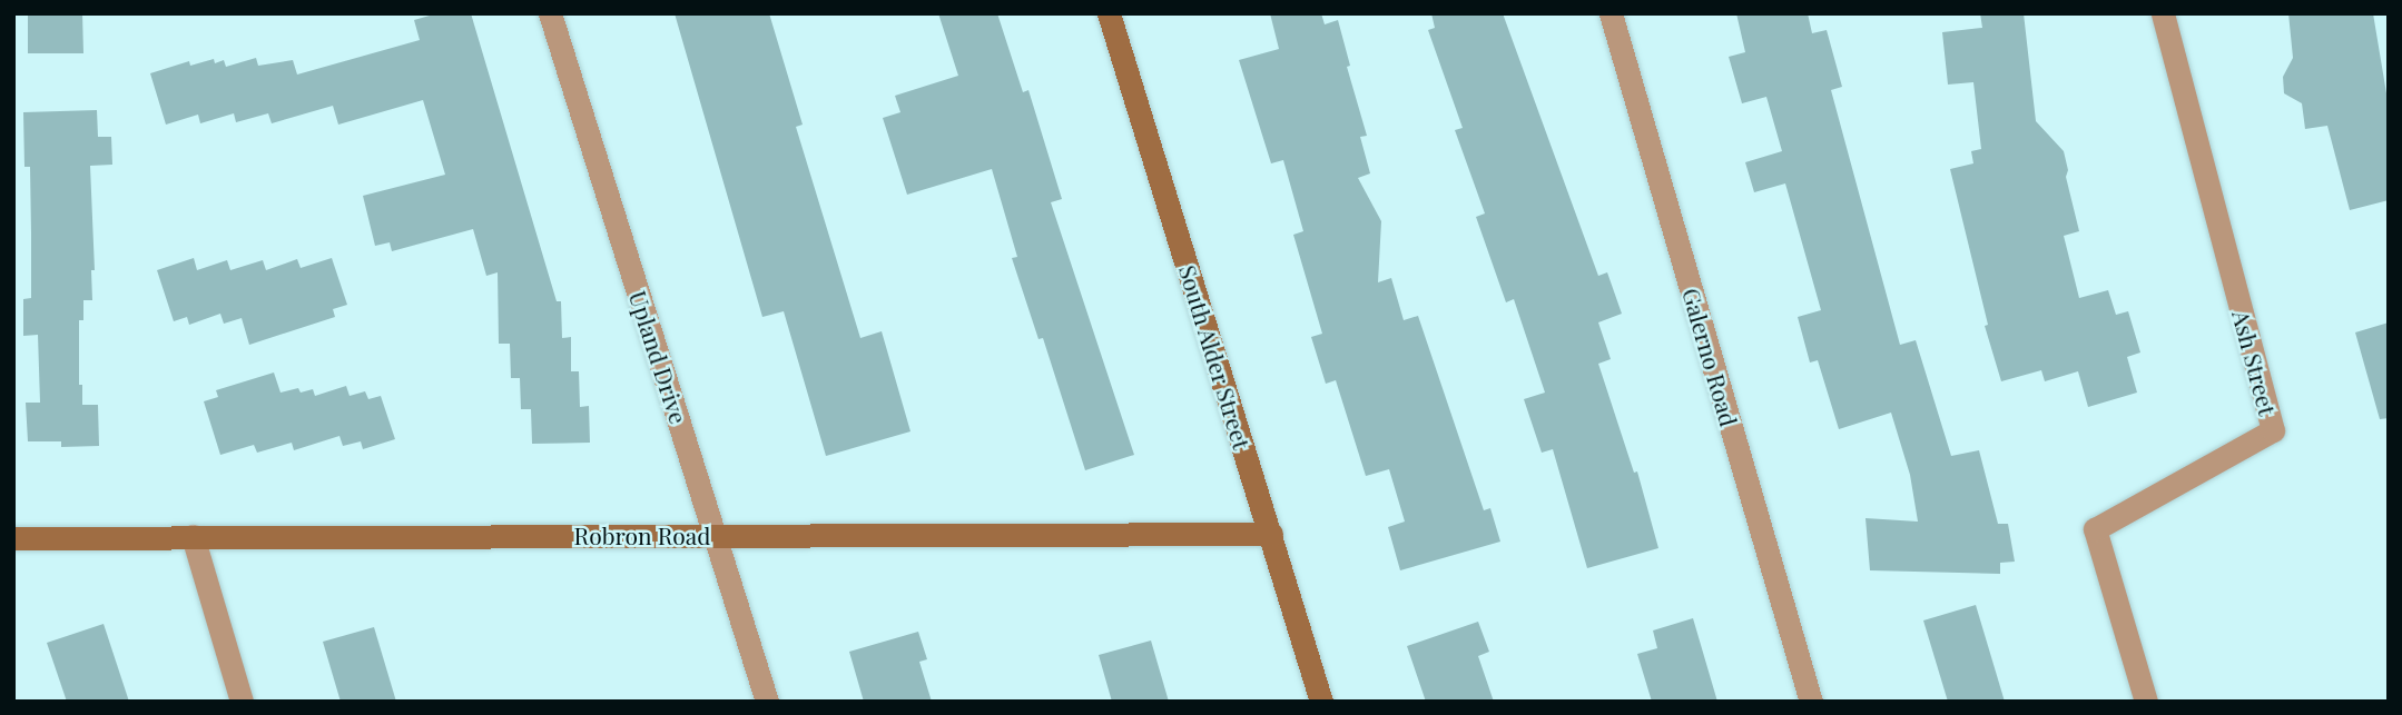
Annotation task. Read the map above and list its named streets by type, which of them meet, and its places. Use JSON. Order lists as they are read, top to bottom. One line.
{"streets":{"street":["Upland Drive","South Alder Street","Galerno Road","Ash Street","Robron Road"]},"crossings":[["Upland Drive","Robron Road"],["South Alder Street","Robron Road"]]}
